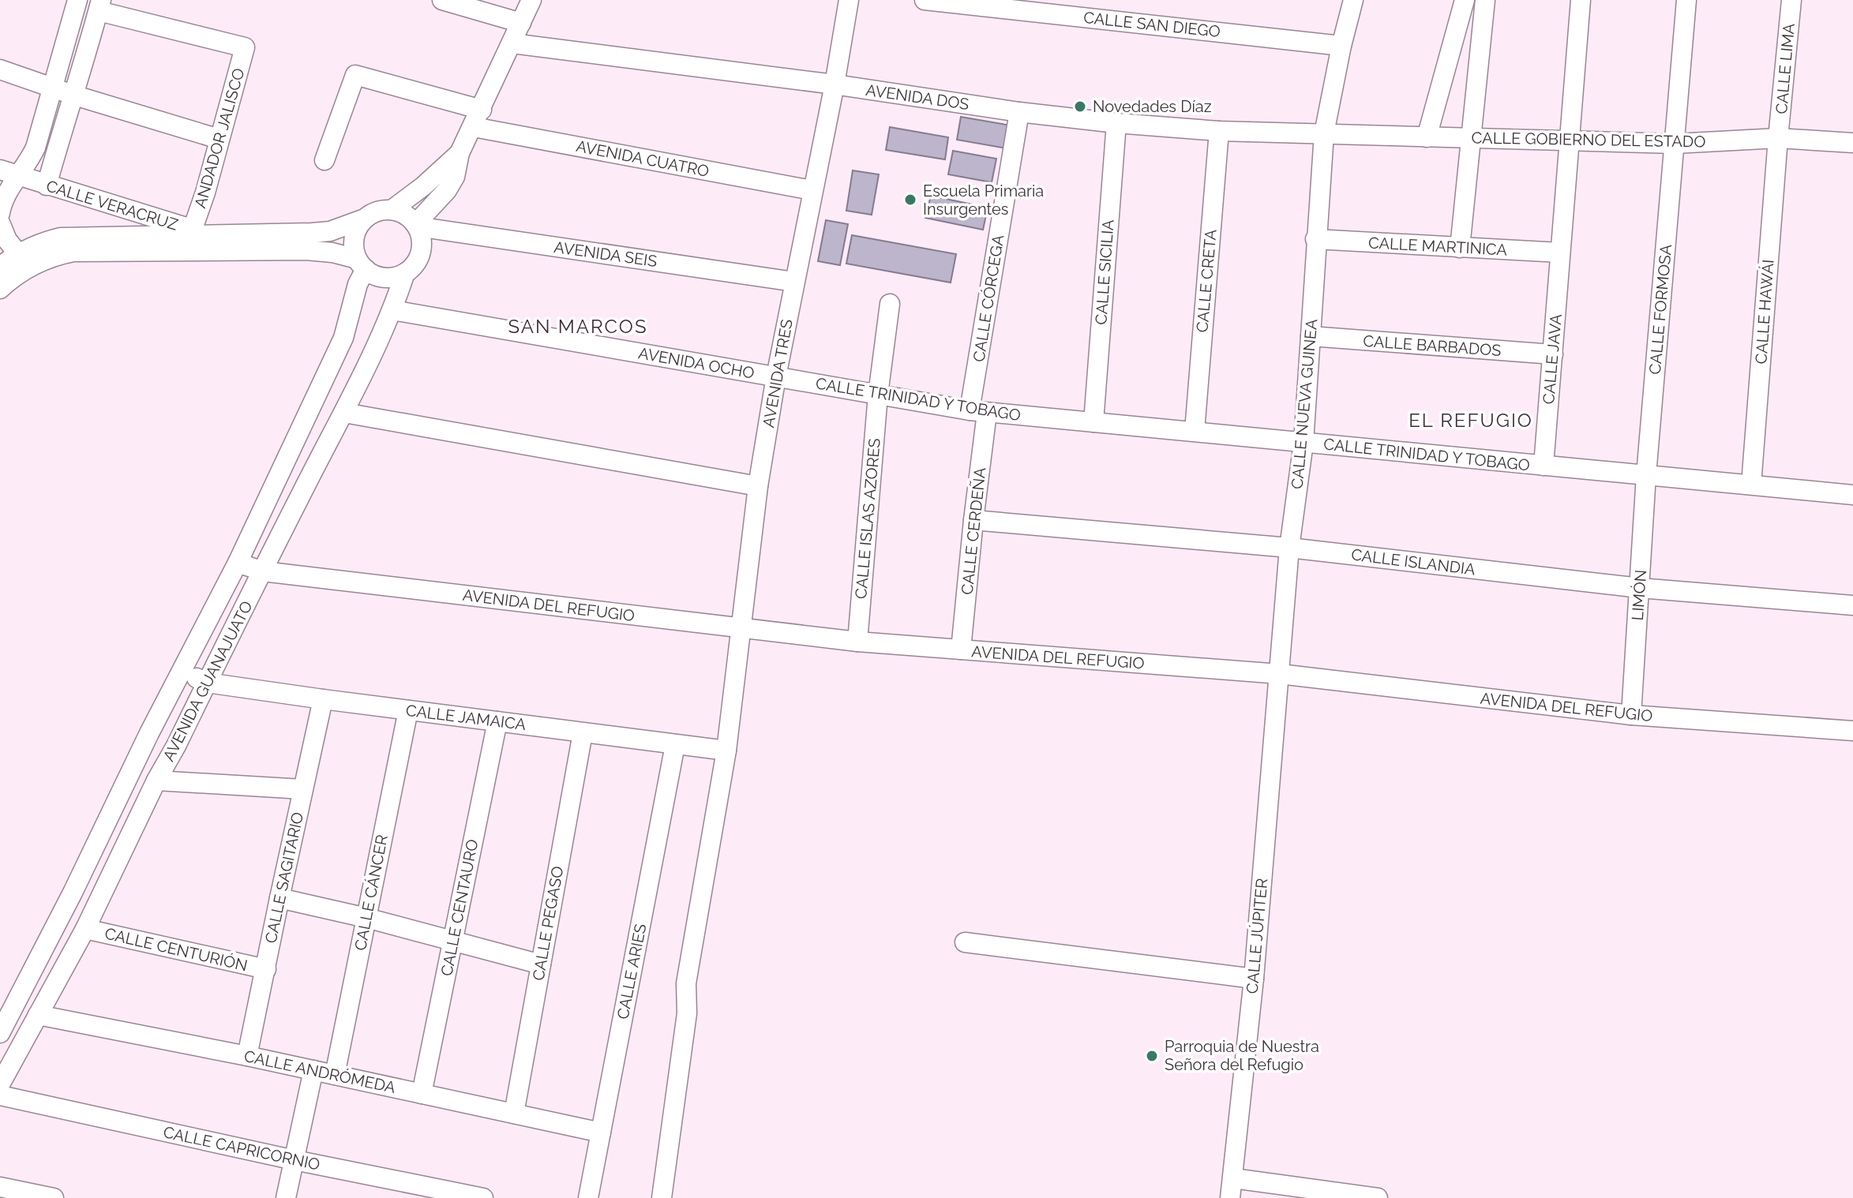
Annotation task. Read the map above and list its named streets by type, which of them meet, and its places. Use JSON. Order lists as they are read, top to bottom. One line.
{"streets":{"street":["CALLE SAN DIEGO","CALLE LIMA","AVENIDA DOS","ANDADOR JALISCO","CALLE GOBIERNO DEL ESTADO","AVENIDA CUATRO","CALLE VERACRUZ","CALLE MARTINICA","AVENIDA SEIS","CALLE SICILIA","CALLE CRETA","CALLE CÓRCEGA","CALLE FORMOSA","CALLE HAWÁI","CALLE BARBADOS","CALLE JAVA","AVENIDA OCHO","AVENIDA TRES","CALLE TRINIDAD Y TOBAGO","CALLE NUEVA GUINEA","CALLE ISLAS AZORES","CALLE CERDEÑA","CALLE ISLANDIA","LIMÓN","AVENIDA DEL REFUGIO","AVENIDA GUANAJUATO","CALLE JAMAICA","CALLE SAGITARIO","CALLE CÁNCER","CALLE CENTAURO","CALLE PEGASO","CALLE JÚPITER","CALLE CENTURIÓN","CALLE ARIES","CALLE ANDRÓMEDA","CALLE CAPRICORNIO"]},"crossings":[["CALLE SAN DIEGO","CALLE NUEVA GUINEA"],["CALLE LIMA","CALLE GOBIERNO DEL ESTADO"],["CALLE LIMA","CALLE HAWÁI"],["AVENIDA DOS","CALLE GOBIERNO DEL ESTADO"],["AVENIDA DOS","CALLE SICILIA"],["AVENIDA DOS","CALLE CRETA"],["AVENIDA DOS","CALLE CÓRCEGA"],["AVENIDA DOS","AVENIDA TRES"],["AVENIDA DOS","CALLE NUEVA GUINEA"],["ANDADOR JALISCO","CALLE VERACRUZ"],["CALLE GOBIERNO DEL ESTADO","CALLE FORMOSA"],["CALLE GOBIERNO DEL ESTADO","CALLE HAWÁI"],["CALLE GOBIERNO DEL ESTADO","CALLE JAVA"],["CALLE GOBIERNO DEL ESTADO","CALLE NUEVA GUINEA"],["AVENIDA CUATRO","AVENIDA TRES"],["CALLE MARTINICA","CALLE JAVA"],["CALLE MARTINICA","CALLE NUEVA GUINEA"],["AVENIDA SEIS","AVENIDA TRES"],["AVENIDA SEIS","AVENIDA GUANAJUATO"],["CALLE SICILIA","CALLE TRINIDAD Y TOBAGO"],["CALLE CRETA","CALLE TRINIDAD Y TOBAGO"],["CALLE CÓRCEGA","CALLE TRINIDAD Y TOBAGO"],["CALLE CÓRCEGA","CALLE CERDEÑA"],["CALLE FORMOSA","CALLE TRINIDAD Y TOBAGO"],["CALLE FORMOSA","LIMÓN"],["CALLE HAWÁI","CALLE TRINIDAD Y TOBAGO"],["CALLE BARBADOS","CALLE JAVA"],["CALLE BARBADOS","CALLE NUEVA GUINEA"],["CALLE JAVA","CALLE TRINIDAD Y TOBAGO"],["AVENIDA OCHO","AVENIDA TRES"],["AVENIDA OCHO","CALLE TRINIDAD Y TOBAGO"],["AVENIDA OCHO","AVENIDA GUANAJUATO"],["AVENIDA TRES","CALLE TRINIDAD Y TOBAGO"],["AVENIDA TRES","AVENIDA DEL REFUGIO"],["AVENIDA TRES","CALLE JAMAICA"],["CALLE TRINIDAD Y TOBAGO","CALLE NUEVA GUINEA"],["CALLE TRINIDAD Y TOBAGO","CALLE ISLAS AZORES"],["CALLE TRINIDAD Y TOBAGO","CALLE CERDEÑA"],["CALLE TRINIDAD Y TOBAGO","LIMÓN"],["CALLE NUEVA GUINEA","CALLE ISLANDIA"],["CALLE NUEVA GUINEA","AVENIDA DEL REFUGIO"],["CALLE NUEVA GUINEA","CALLE JÚPITER"],["CALLE ISLAS AZORES","AVENIDA DEL REFUGIO"],["CALLE CERDEÑA","CALLE ISLANDIA"],["CALLE CERDEÑA","AVENIDA DEL REFUGIO"],["CALLE ISLANDIA","LIMÓN"],["LIMÓN","AVENIDA DEL REFUGIO"],["AVENIDA DEL REFUGIO","AVENIDA GUANAJUATO"],["AVENIDA DEL REFUGIO","CALLE JÚPITER"],["AVENIDA GUANAJUATO","CALLE JAMAICA"],["AVENIDA GUANAJUATO","CALLE CENTURIÓN"],["AVENIDA GUANAJUATO","CALLE ANDRÓMEDA"],["CALLE JAMAICA","CALLE SAGITARIO"],["CALLE JAMAICA","CALLE CÁNCER"],["CALLE JAMAICA","CALLE CENTAURO"],["CALLE JAMAICA","CALLE PEGASO"],["CALLE JAMAICA","CALLE ARIES"],["CALLE SAGITARIO","CALLE CENTURIÓN"],["CALLE SAGITARIO","CALLE ANDRÓMEDA"],["CALLE CÁNCER","CALLE ANDRÓMEDA"],["CALLE CENTAURO","CALLE ANDRÓMEDA"],["CALLE PEGASO","CALLE ANDRÓMEDA"],["CALLE ARIES","CALLE ANDRÓMEDA"]],"districts":["SAN MARCOS","EL REFUGIO"],"places":["Novedades Díaz","Escuela Primaria Insurgentes","Parroquia de Nuestra Señora del Refugio"]}
